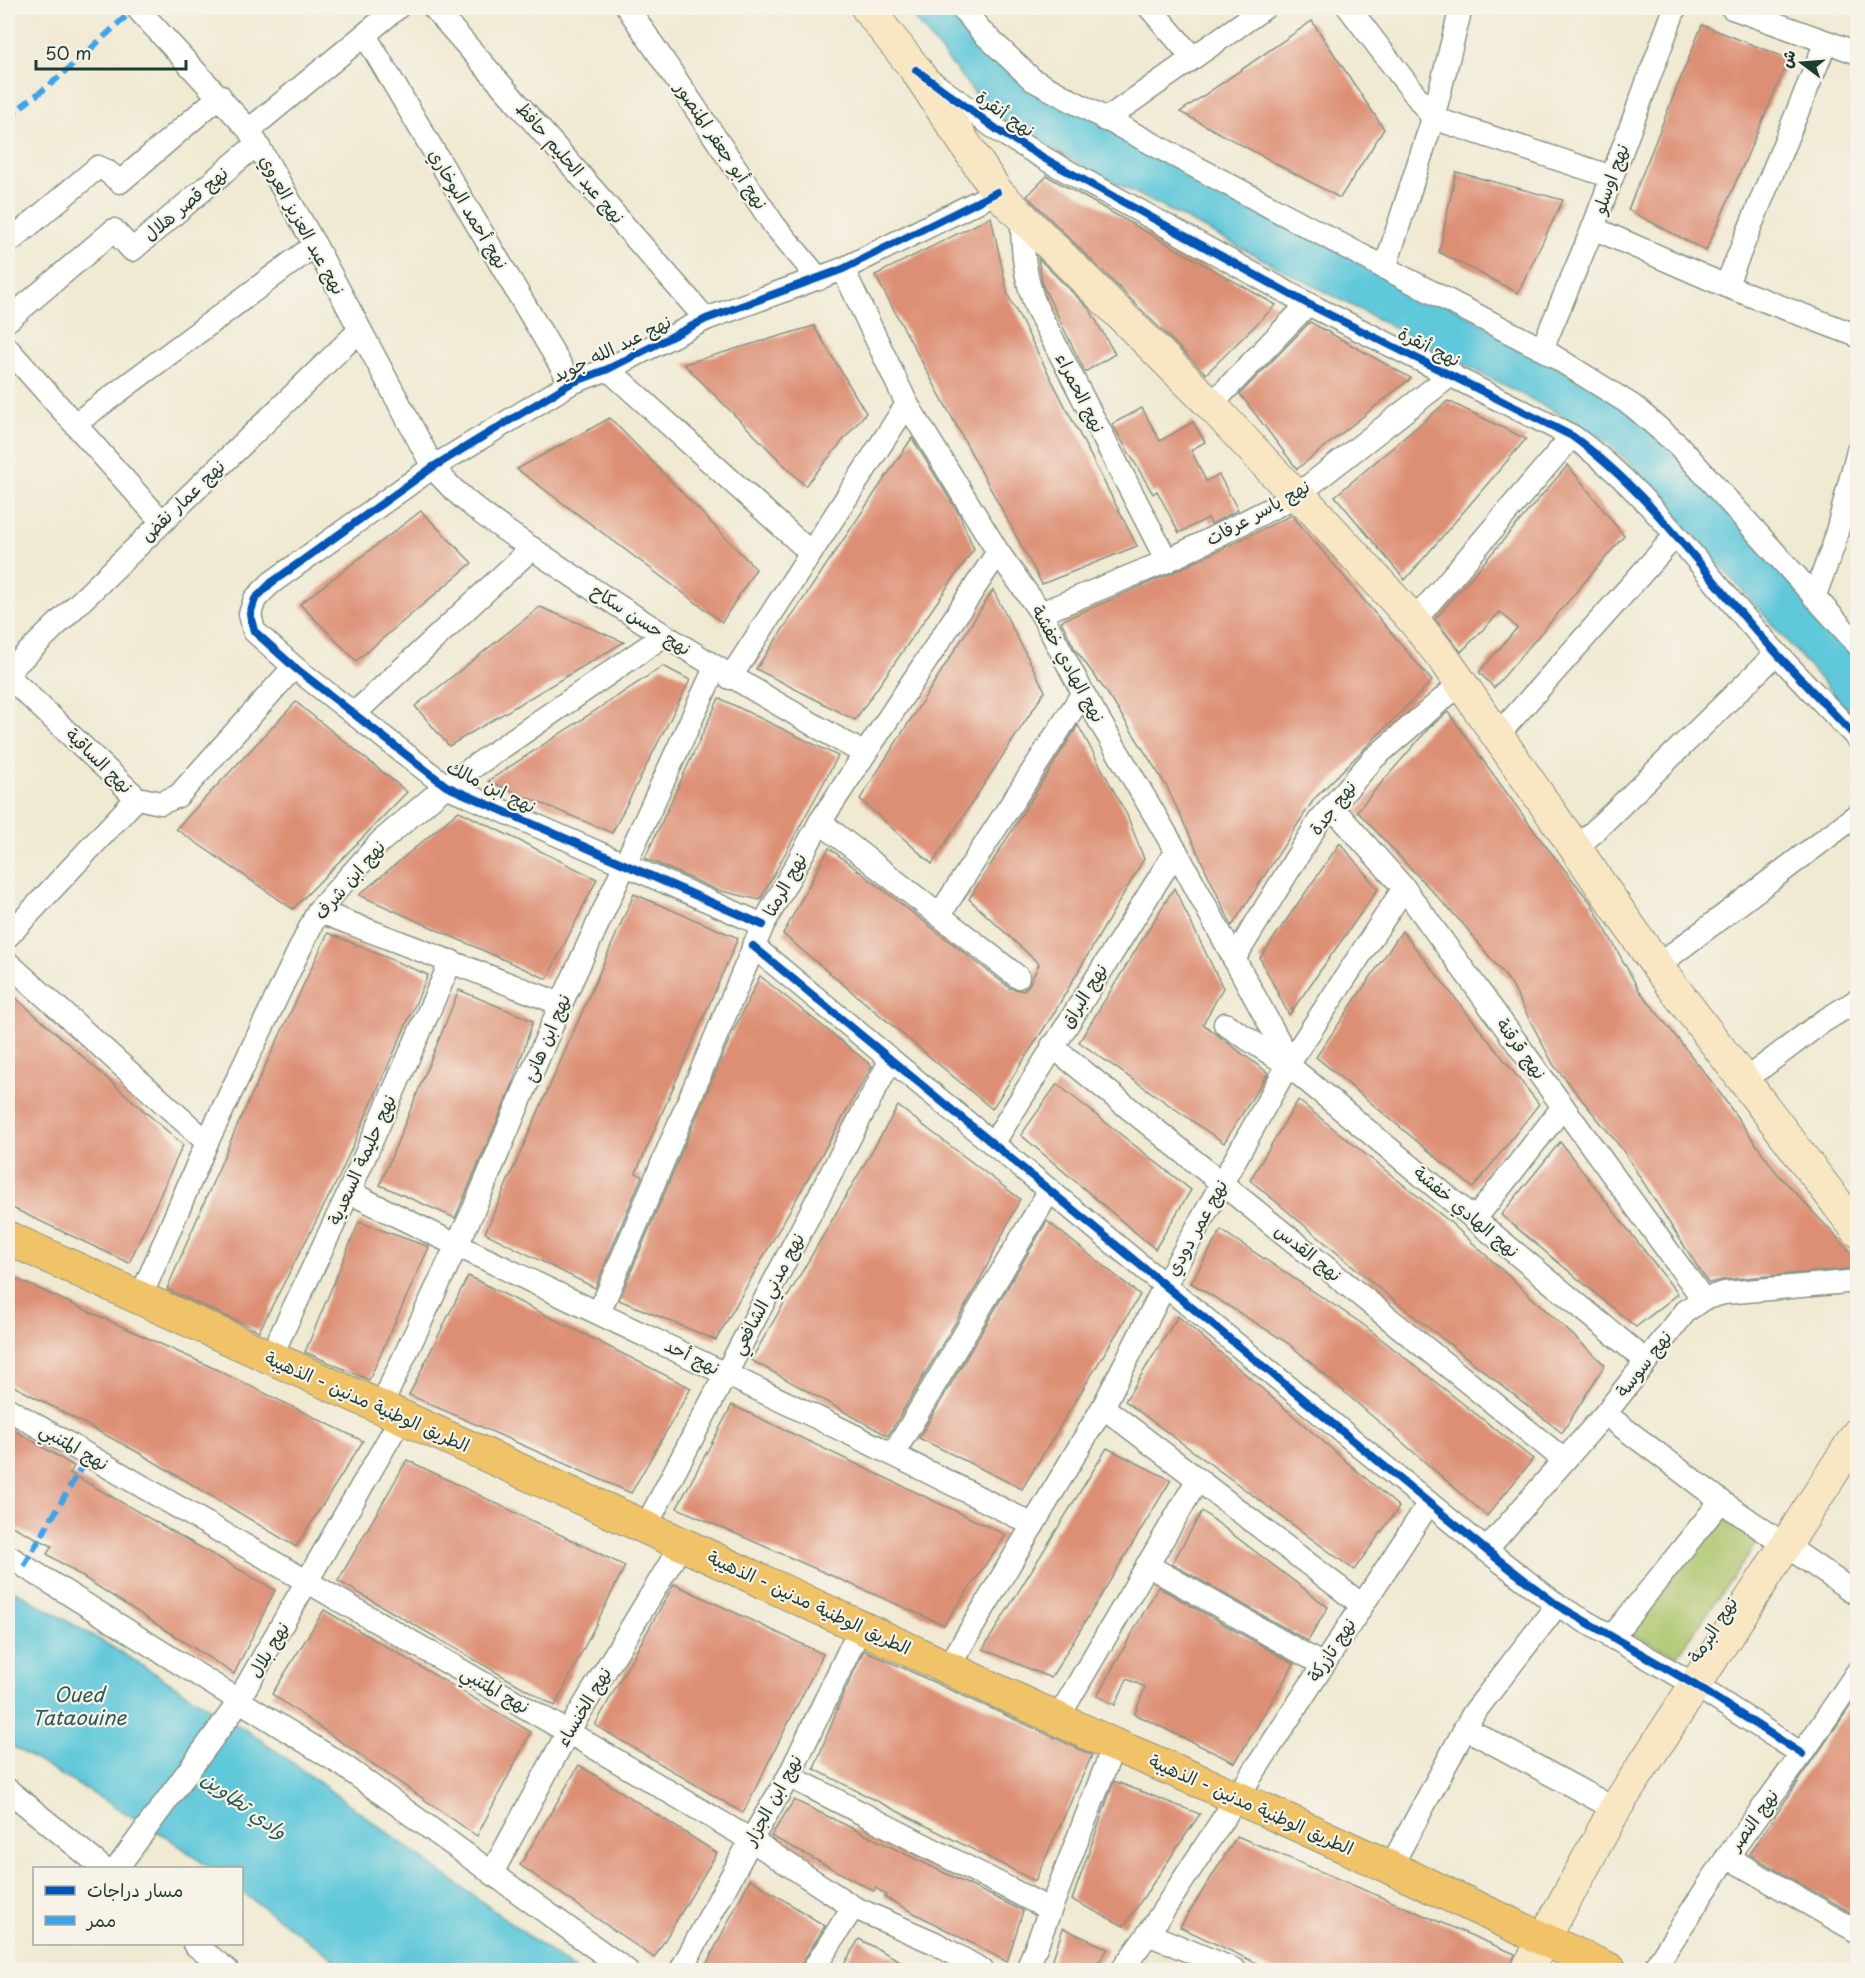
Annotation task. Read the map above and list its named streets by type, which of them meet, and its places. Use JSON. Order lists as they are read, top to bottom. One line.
{"streets":{"main road":["الطريق الوطنية مدنين - الذهيبة","نهج البرمة"],"street":["نهج أنقرة","نهج أبو جعفر المنصور","نهج عبد الحليم حافظ","نهج اوسلو","نهج قصر هلال","نهج أحمد البوخاري","نهج عبد العزيز العروي","نهج عبد الله جويد","نهج الحمراء","نهج عمار نقض","نهج ياسر عرفات","نهج حسن سكاح","نهج الهادي خفشة","نهج الساقية","نهج ابن مالك","نهج جدة","نهج ابن شرف","نهج الرمثا","نهج البراق","نهج ابن هانئ","نهج قرقنة","نهج حليمة السعدية","نهج عمر دودي","نهج القدس","نهج مدني الشافعي","نهج أحد","نهج سوسة","نهج المتنبي","نهج بلال","نهج تازركة","نهج الخنساء","نهج ابن الجزار","نهج النصر"]},"crossings":[["نهج أنقرة","نهج ياسر عرفات"],["نهج أبو جعفر المنصور","نهج عبد الله جويد"],["نهج عبد الحليم حافظ","نهج عبد الله جويد"],["نهج قصر هلال","نهج عبد العزيز العروي"],["نهج أحمد البوخاري","نهج عبد الله جويد"],["نهج عبد العزيز العروي","نهج عبد الله جويد"],["نهج عبد العزيز العروي","نهج عمار نقض"],["نهج عبد العزيز العروي","نهج حسن سكاح"],["نهج عبد الله جويد","نهج حسن سكاح"],["نهج عبد الله جويد","نهج الهادي خفشة"],["نهج عبد الله جويد","نهج ابن مالك"],["نهج الحمراء","نهج ياسر عرفات"],["نهج عمار نقض","نهج الساقية"],["نهج ياسر عرفات","نهج الهادي خفشة"],["نهج حسن سكاح","نهج ابن شرف"],["نهج حسن سكاح","نهج الرمثا"],["نهج حسن سكاح","نهج ابن هانئ"],["نهج الهادي خفشة","نهج جدة"],["نهج الهادي خفشة","نهج الرمثا"],["نهج الهادي خفشة","نهج البراق"],["نهج الهادي خفشة","نهج ابن هانئ"],["نهج الهادي خفشة","نهج عمر دودي"],["نهج الهادي خفشة","نهج سوسة"],["نهج الساقية","نهج ابن مالك"],["نهج ابن مالك","نهج ابن شرف"],["نهج ابن مالك","نهج الرمثا"],["نهج ابن مالك","نهج ابن هانئ"],["نهج جدة","نهج قرقنة"],["نهج ابن شرف","الطريق الوطنية مدنين - الذهيبة"],["نهج الرمثا","نهج أحد"],["نهج البراق","نهج القدس"],["نهج ابن هانئ","نهج أحد"],["نهج ابن هانئ","الطريق الوطنية مدنين - الذهيبة"],["نهج ابن هانئ","نهج بلال"],["نهج قرقنة","نهج عمر دودي"],["نهج قرقنة","نهج سوسة"],["نهج حليمة السعدية","نهج أحد"],["نهج حليمة السعدية","الطريق الوطنية مدنين - الذهيبة"],["نهج عمر دودي","نهج القدس"],["نهج عمر دودي","نهج أحد"],["نهج عمر دودي","الطريق الوطنية مدنين - الذهيبة"],["نهج القدس","نهج سوسة"],["نهج مدني الشافعي","نهج أحد"],["نهج مدني الشافعي","الطريق الوطنية مدنين - الذهيبة"],["الطريق الوطنية مدنين - الذهيبة","نهج البرمة"],["الطريق الوطنية مدنين - الذهيبة","نهج بلال"],["الطريق الوطنية مدنين - الذهيبة","نهج تازركة"],["الطريق الوطنية مدنين - الذهيبة","نهج الخنساء"],["الطريق الوطنية مدنين - الذهيبة","نهج ابن الجزار"],["نهج المتنبي","نهج بلال"],["نهج المتنبي","نهج الخنساء"],["نهج المتنبي","نهج ابن الجزار"]],"water":["Oued Tataouine","وادي تطاوين"],"legend":["مسار دراجات","ممر"],"scale_bar":"50 m","north":"left"}
